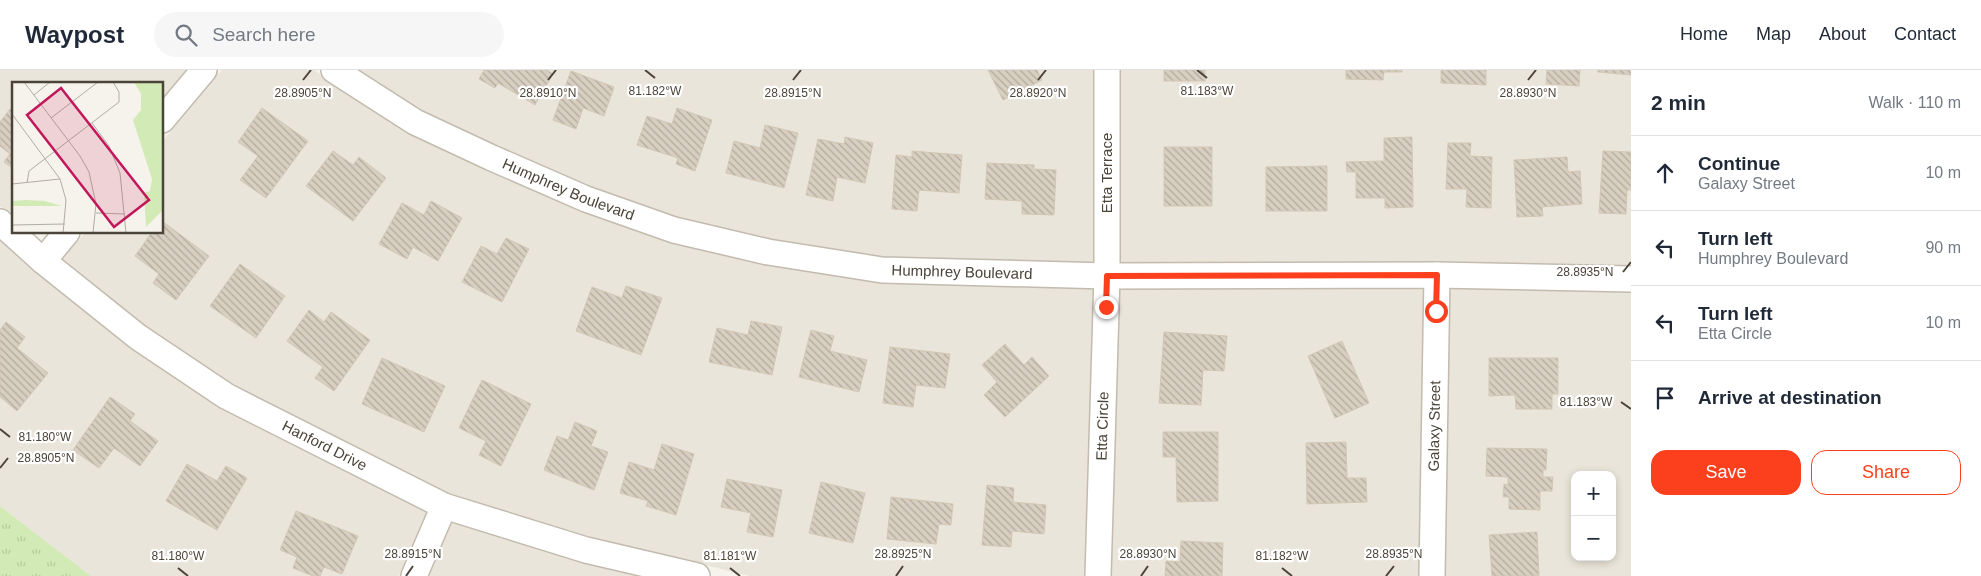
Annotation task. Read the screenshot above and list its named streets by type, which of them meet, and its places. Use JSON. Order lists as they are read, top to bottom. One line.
{"streets":{"street":["Etta Terrace","Humphrey Boulevard","Etta Circle","Galaxy Street","Hanford Drive"]},"crossings":[["Etta Terrace","Humphrey Boulevard"],["Etta Terrace","Etta Circle"],["Humphrey Boulevard","Etta Circle"],["Humphrey Boulevard","Galaxy Street"]],"page":{"header":"Waypost","search":"Search here","nav":["Home","Map","About","Contact"],"heading":["2 min","Walk · 110 m"],"list":[["Continue","Galaxy Street","10 m"],["Turn left","Humphrey Boulevard","90 m"],["Turn left","Etta Circle","10 m"],"Arrive at destination"],"buttons":["Save","Share"],"map_buttons":["+","−"]},"coordinates":["81.182°W","81.183°W","28.8930°N","28.8905°N","28.8910°N","28.8915°N","28.8920°N","28.8935°N","81.180°W","28.8925°N","81.181°W"]}
